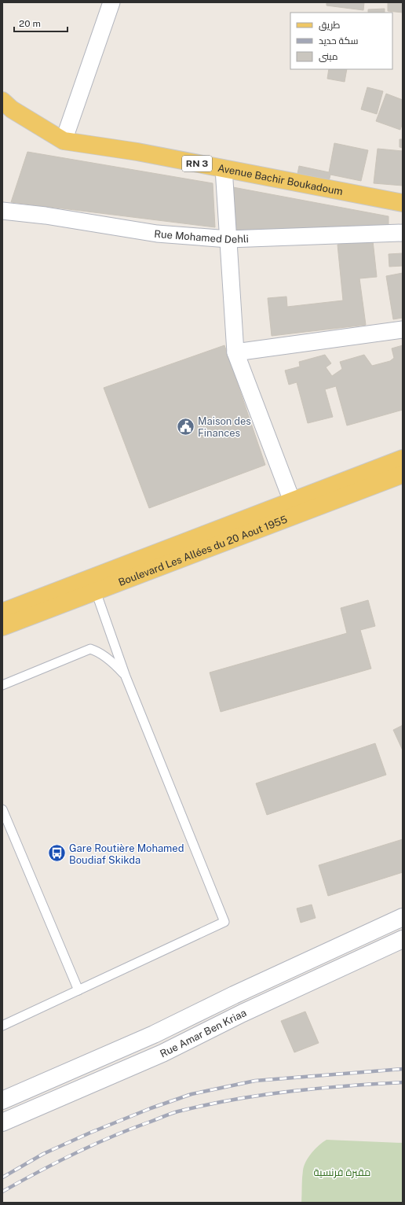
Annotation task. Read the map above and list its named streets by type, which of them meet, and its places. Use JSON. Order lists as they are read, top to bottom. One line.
{"streets":{"main road":["RN 3","Avenue Bachir Boukadoum","Boulevard Les Allées du 20 Aout 1955","Rue Amar Ben Kriaa"],"street":["Rue Mohamed Dehli"]},"parks":["مقبرة فرنسية"],"places":{"public building":["Maison des Finances"],"bus stop":["Gare Routière Mohamed Boudiaf Skikda"]},"legend":["طريق","سكة حديد","مبنى"],"scale_bar":"20 m"}
